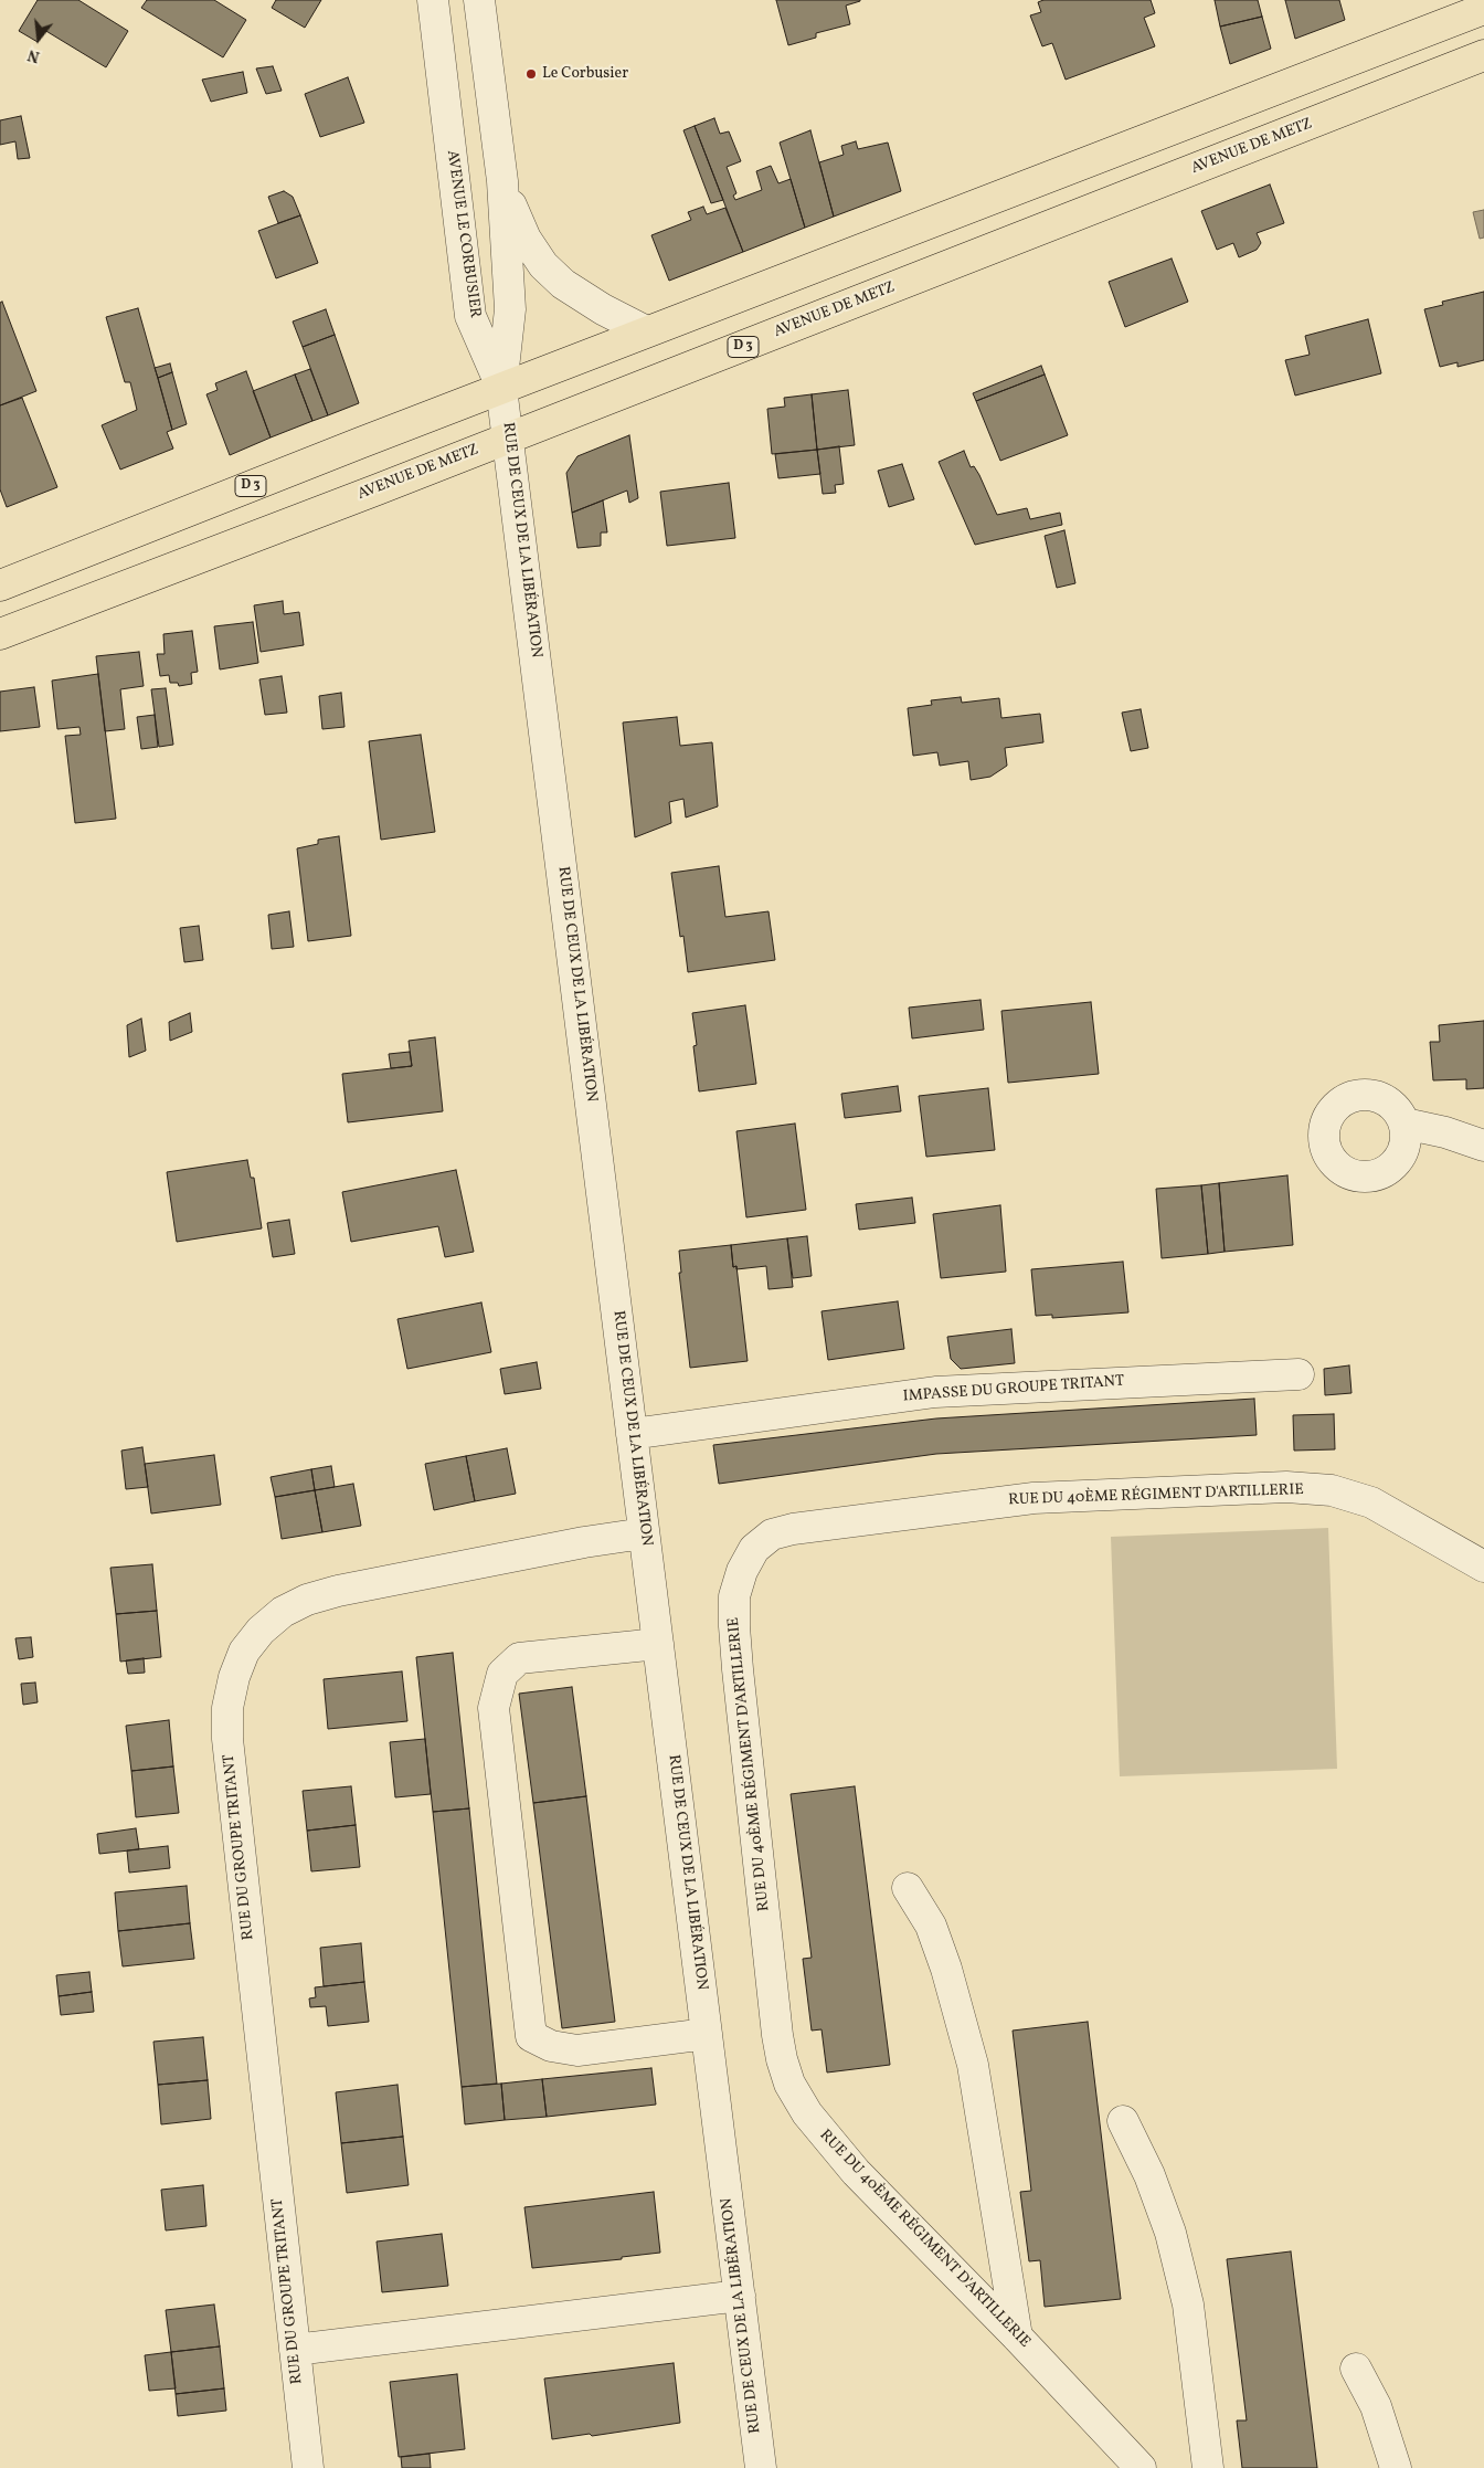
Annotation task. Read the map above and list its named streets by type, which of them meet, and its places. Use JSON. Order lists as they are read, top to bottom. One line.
{"streets":{"main road":["AVENUE DE METZ","D 3"],"street":["AVENUE LE CORBUSIER","RUE DE CEUX DE LA LIBÉRATION","IMPASSE DU GROUPE TRITANT","RUE DU 40ÈME RÉGIMENT D'ARTILLERIE","RUE DU GROUPE TRITANT"]},"crossings":[["AVENUE DE METZ","RUE DE CEUX DE LA LIBÉRATION"],["AVENUE LE CORBUSIER","D 3"],["AVENUE LE CORBUSIER","RUE DE CEUX DE LA LIBÉRATION"],["D 3","RUE DE CEUX DE LA LIBÉRATION"],["RUE DE CEUX DE LA LIBÉRATION","IMPASSE DU GROUPE TRITANT"],["RUE DE CEUX DE LA LIBÉRATION","RUE DU GROUPE TRITANT"]],"places":["Le Corbusier"],"north":"bottom"}
